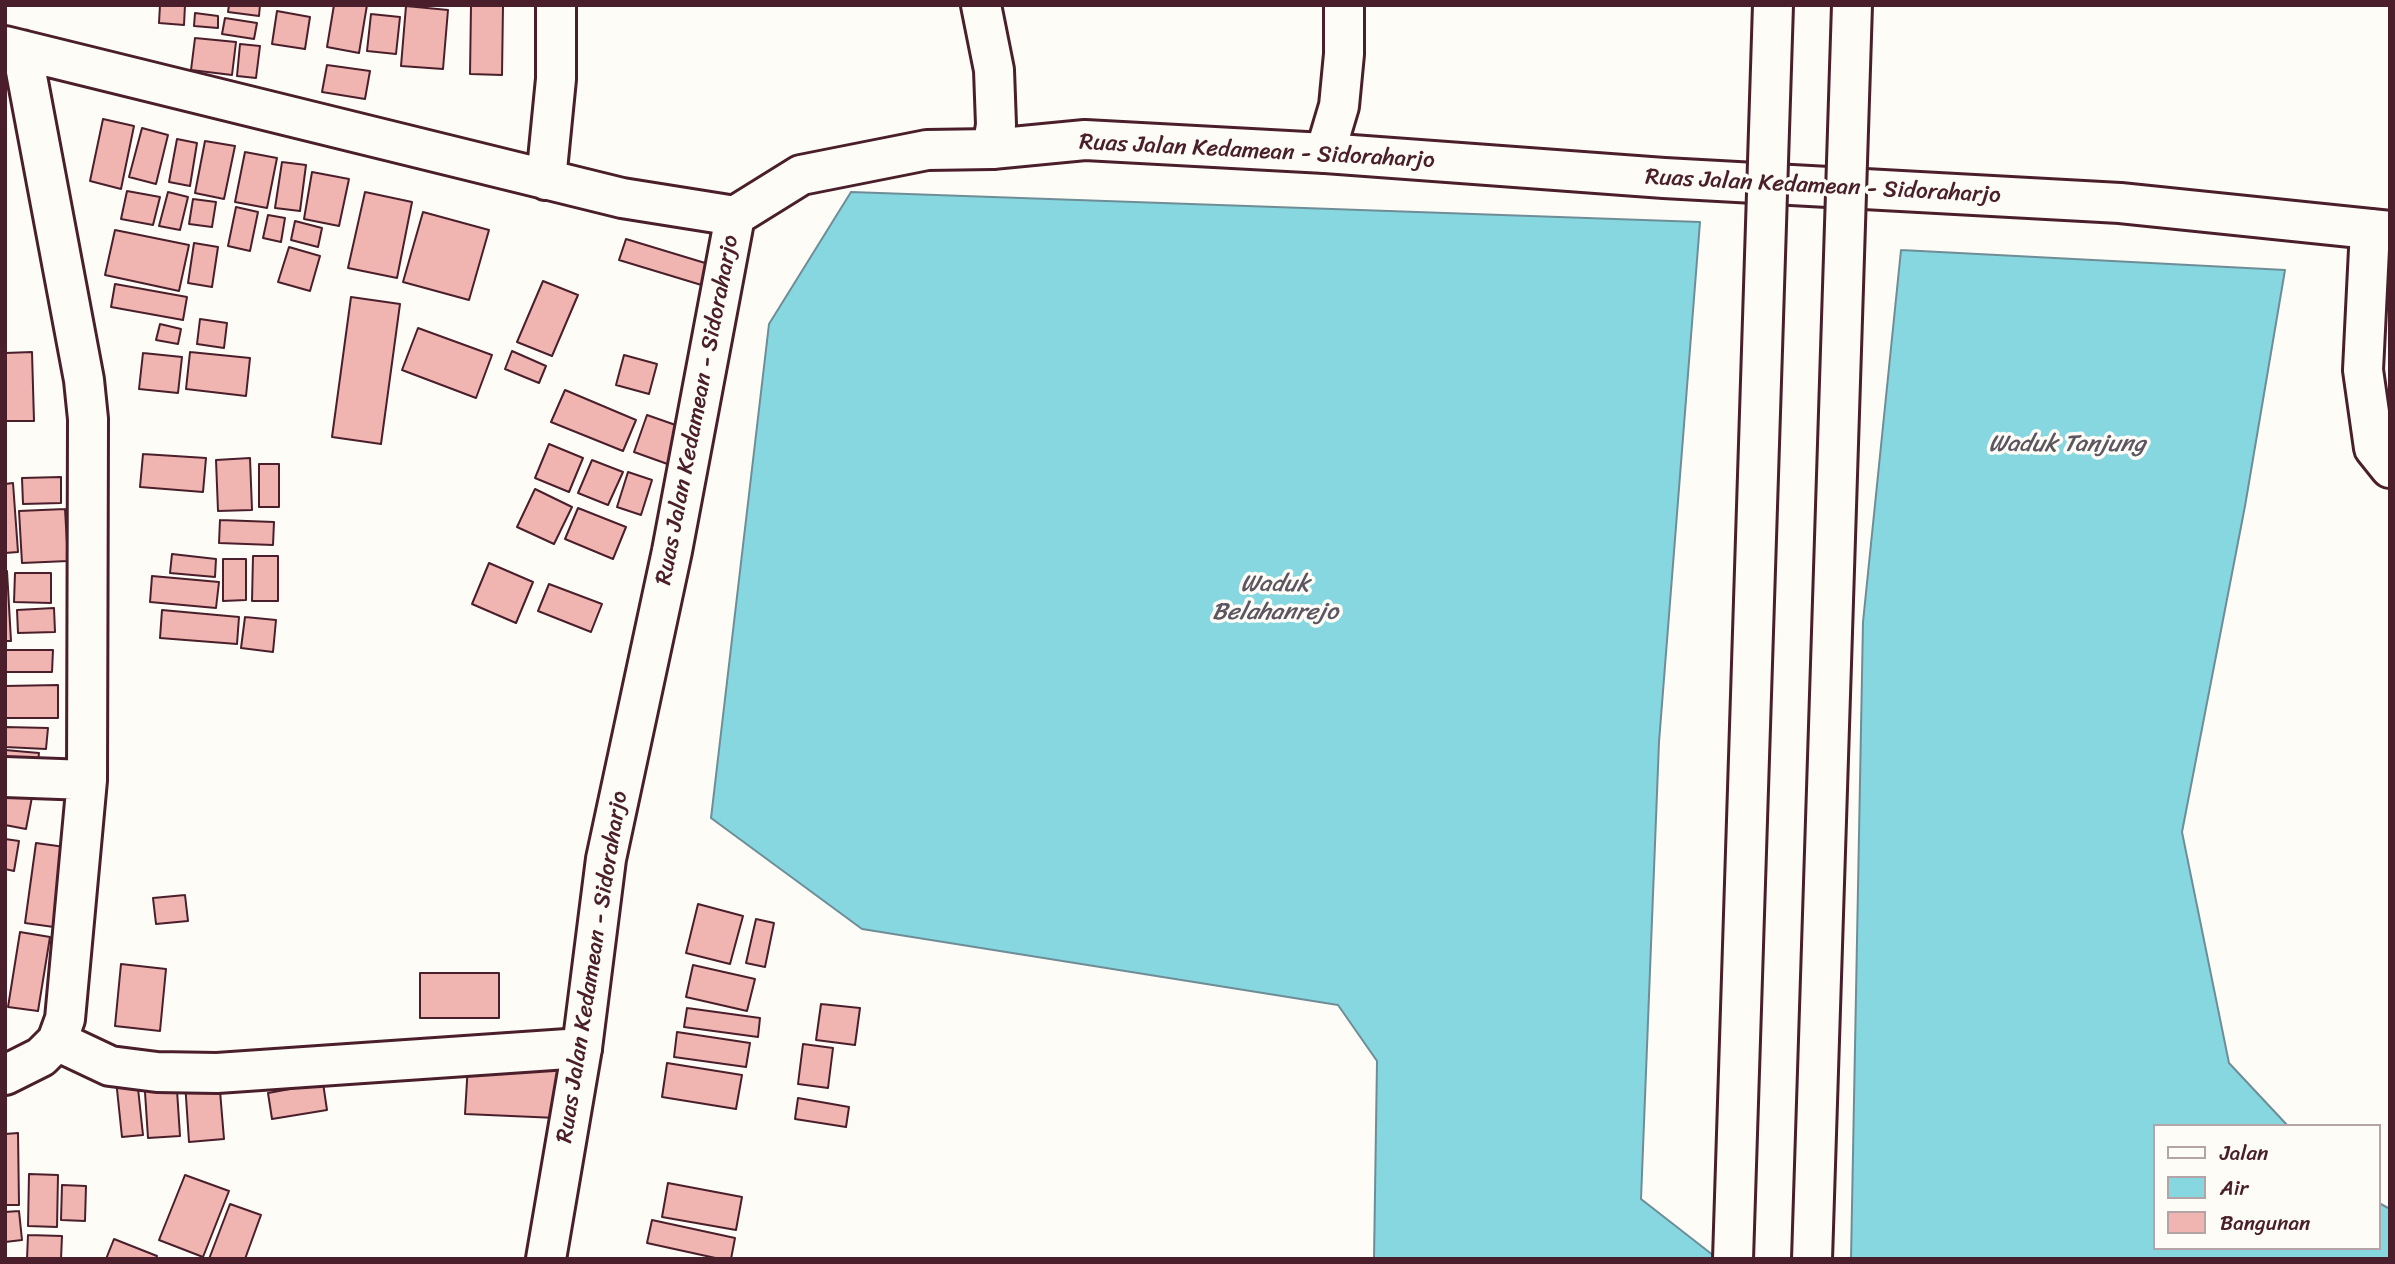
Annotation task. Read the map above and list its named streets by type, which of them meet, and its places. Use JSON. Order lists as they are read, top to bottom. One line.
{"streets":{"main road":["Ruas Jalan Kedamean - Sidoraharjo"]},"water":["Waduk Tanjung","Waduk Belahanrejo"],"legend":["Jalan","Air","Bangunan"]}
